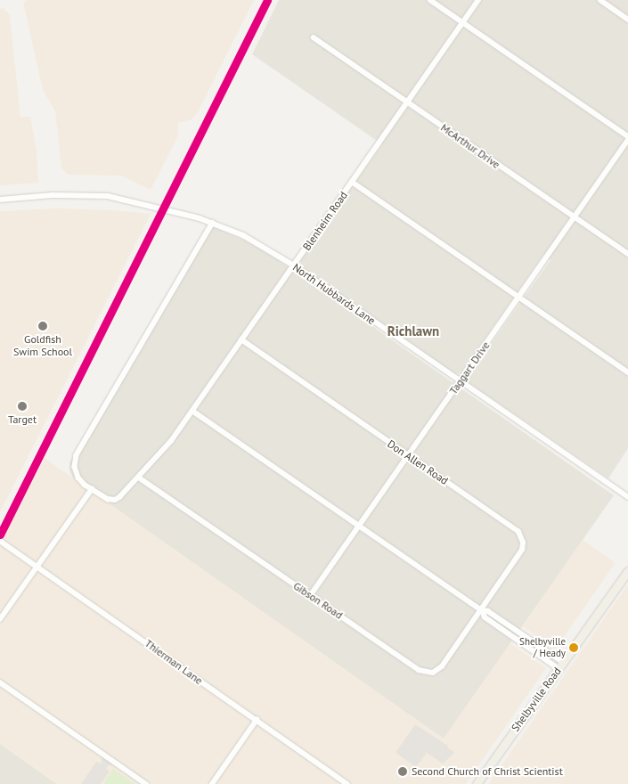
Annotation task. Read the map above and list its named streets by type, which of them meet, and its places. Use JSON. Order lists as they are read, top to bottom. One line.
{"streets":{"main road":["Shelbyville Road"],"street":["McArthur Drive","Blenheim Road","North Hubbards Lane","Taggart Drive","Don Allen Road","Gibson Road","Thierman Lane"]},"crossings":[["McArthur Drive","Blenheim Road"],["McArthur Drive","Taggart Drive"],["Blenheim Road","North Hubbards Lane"],["Blenheim Road","Don Allen Road"],["Blenheim Road","Gibson Road"],["North Hubbards Lane","Taggart Drive"],["Taggart Drive","Don Allen Road"],["Taggart Drive","Gibson Road"],["Don Allen Road","Gibson Road"]],"districts":["Richlawn"],"places":["Goldfish Swim School","Target","Shelbyville / Heady","Second Church of Christ Scientist"]}
